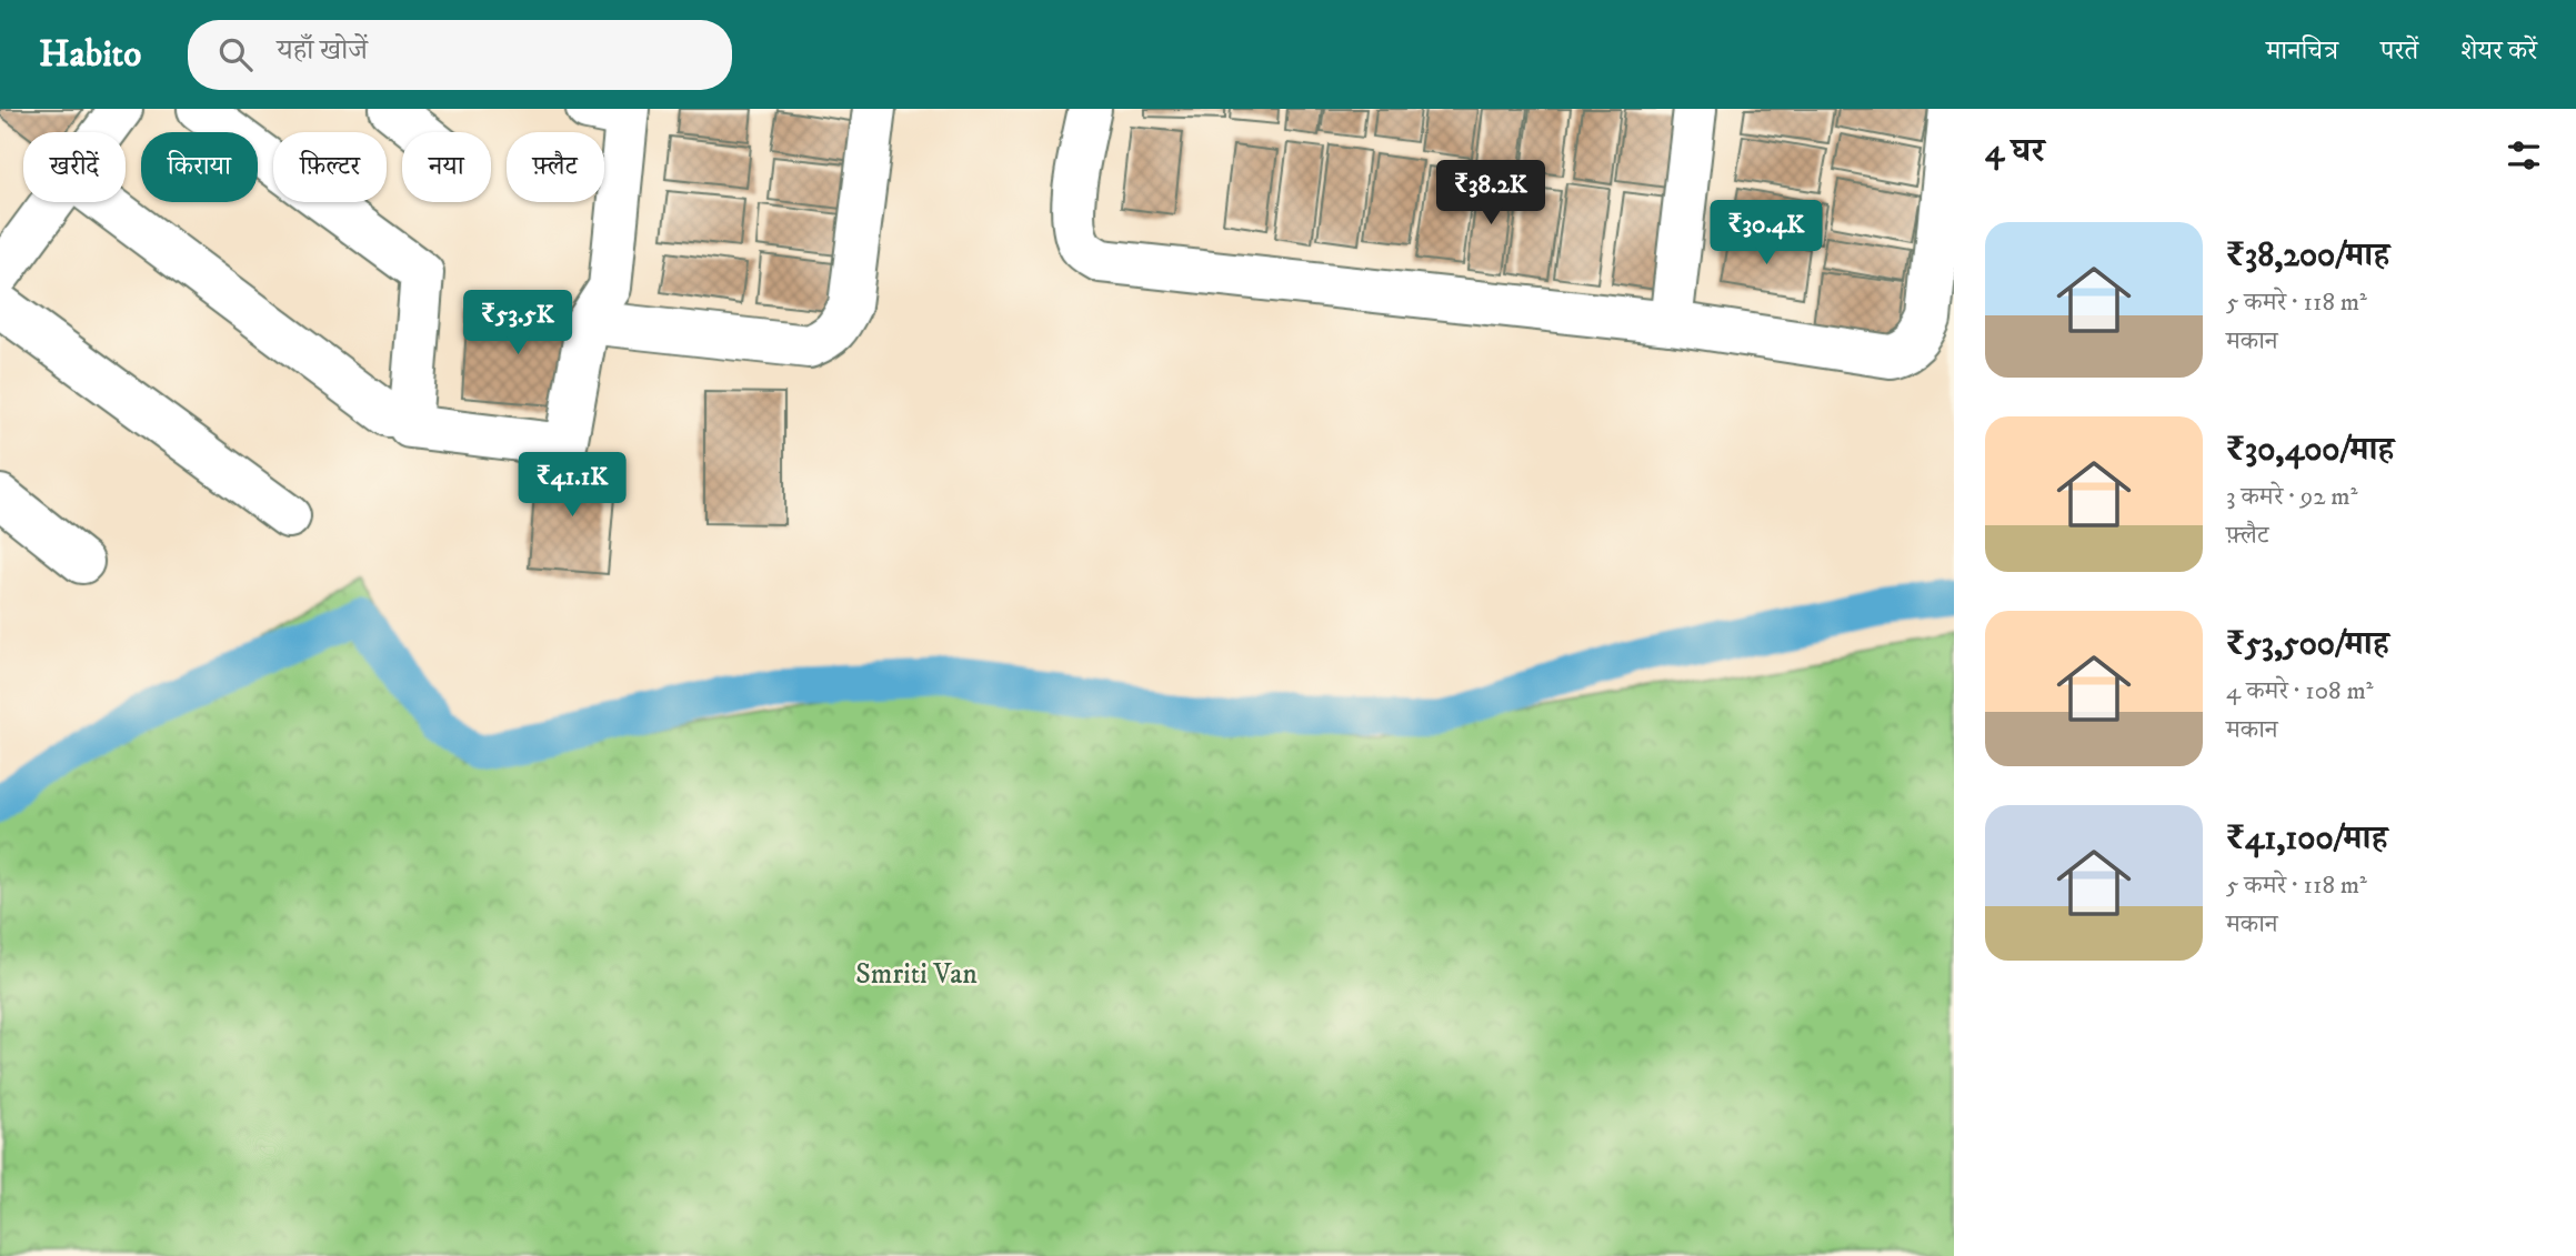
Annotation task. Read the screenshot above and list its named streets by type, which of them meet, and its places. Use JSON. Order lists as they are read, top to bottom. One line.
{"parks":["Smriti Van"],"page":{"header":"Habito","search":"यहाँ खोजें","nav":["मानचित्र","परतें","शेयर करें"],"heading":"4 घर","chip":["खरीदें","किराया","फ़िल्टर","नया","फ़्लैट"],"price":["₹38.2K","₹30.4K","₹53.5K","₹41.1K"],"list":[{"name":"₹38,200/माह","note":"5 कमरे · 118 m² · मकान"},{"name":"₹30,400/माह","note":"3 कमरे · 92 m² · फ़्लैट"},{"name":"₹53,500/माह","note":"4 कमरे · 108 m² · मकान"},{"name":"₹41,100/माह","note":"5 कमरे · 118 m² · मकान"}]}}
